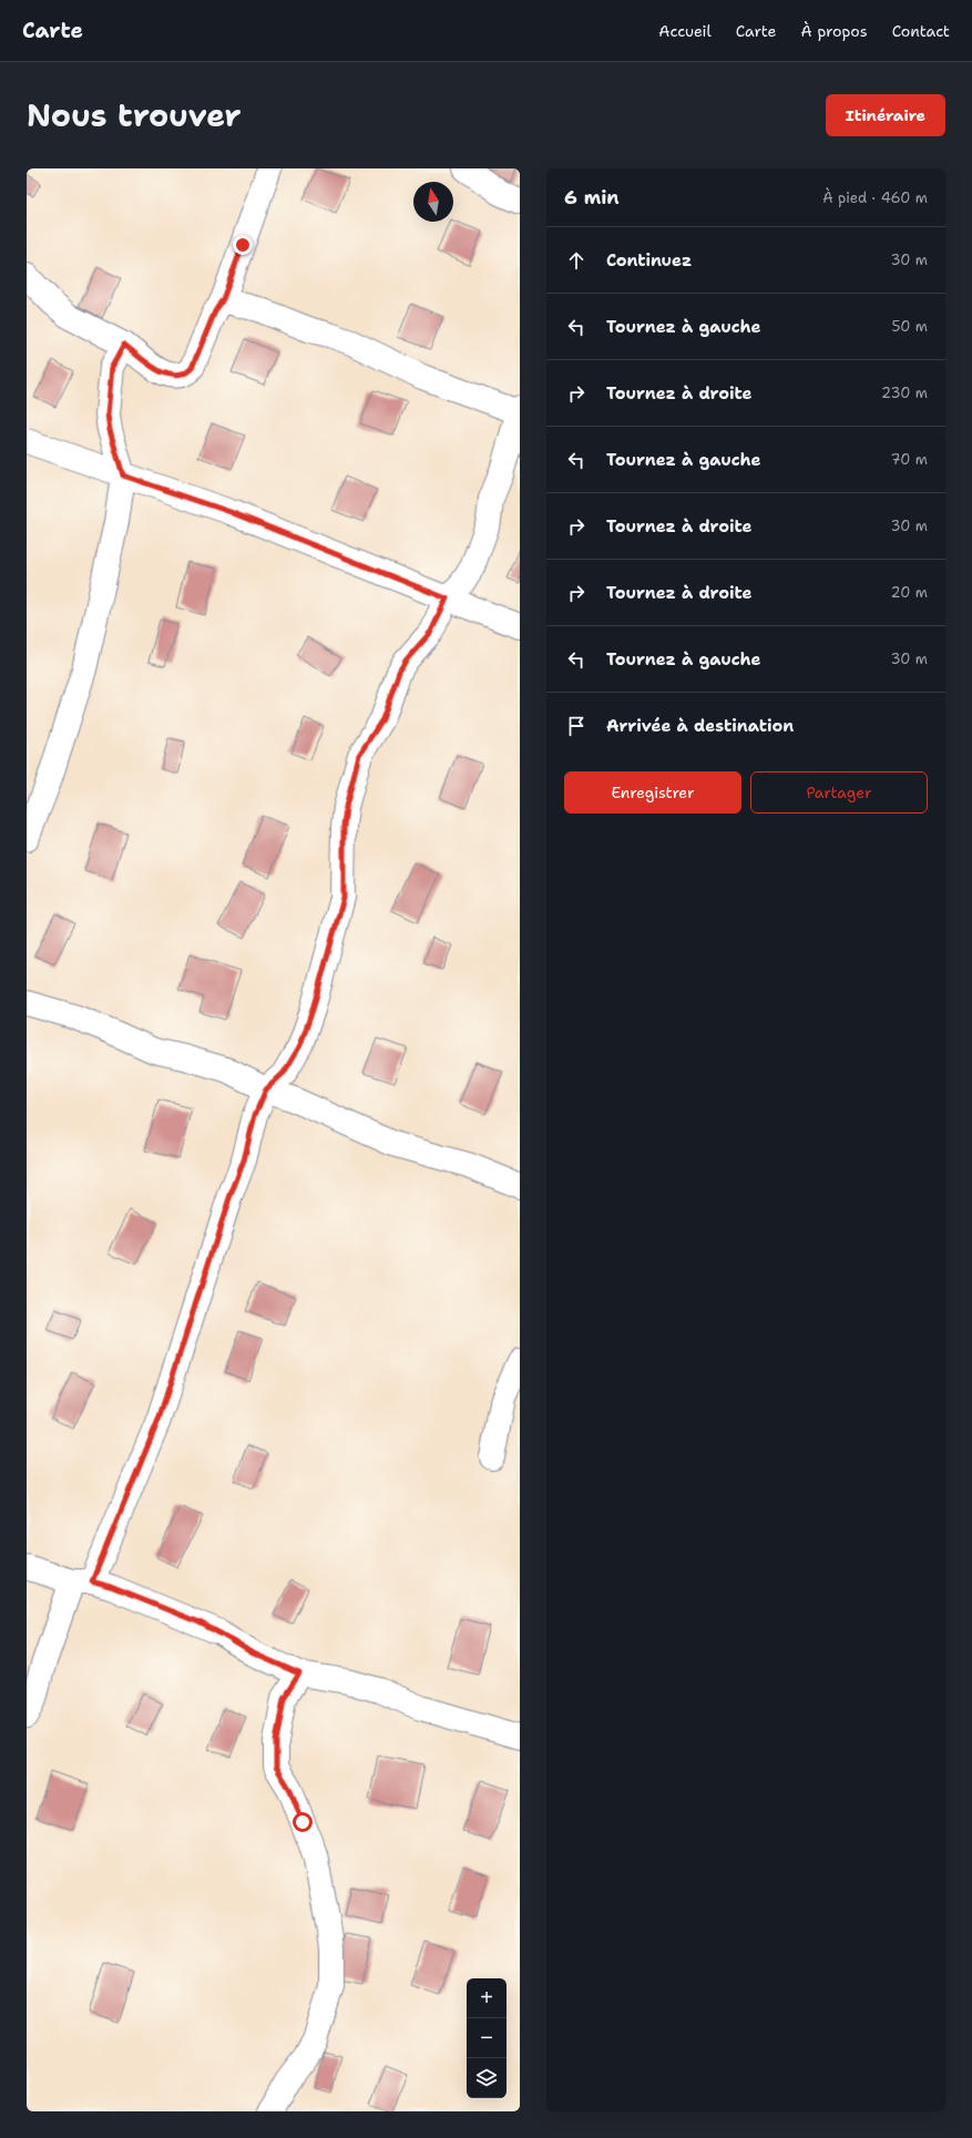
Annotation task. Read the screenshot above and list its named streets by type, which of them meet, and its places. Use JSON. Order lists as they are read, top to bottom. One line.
{"north":"top","page":{"header":"Carte","nav":["Accueil","Carte","À propos","Contact"],"title":"Nous trouver","buttons":["Itinéraire",["Enregistrer","Partager"]],"heading":["6 min","À pied · 460 m"],"list":[["Continuez","30 m"],["Tournez à gauche","50 m"],["Tournez à droite","230 m"],["Tournez à gauche","70 m"],["Tournez à droite","30 m"],["Tournez à droite","20 m"],["Tournez à gauche","30 m"],"Arrivée à destination"],"map_buttons":["+","−"]}}
